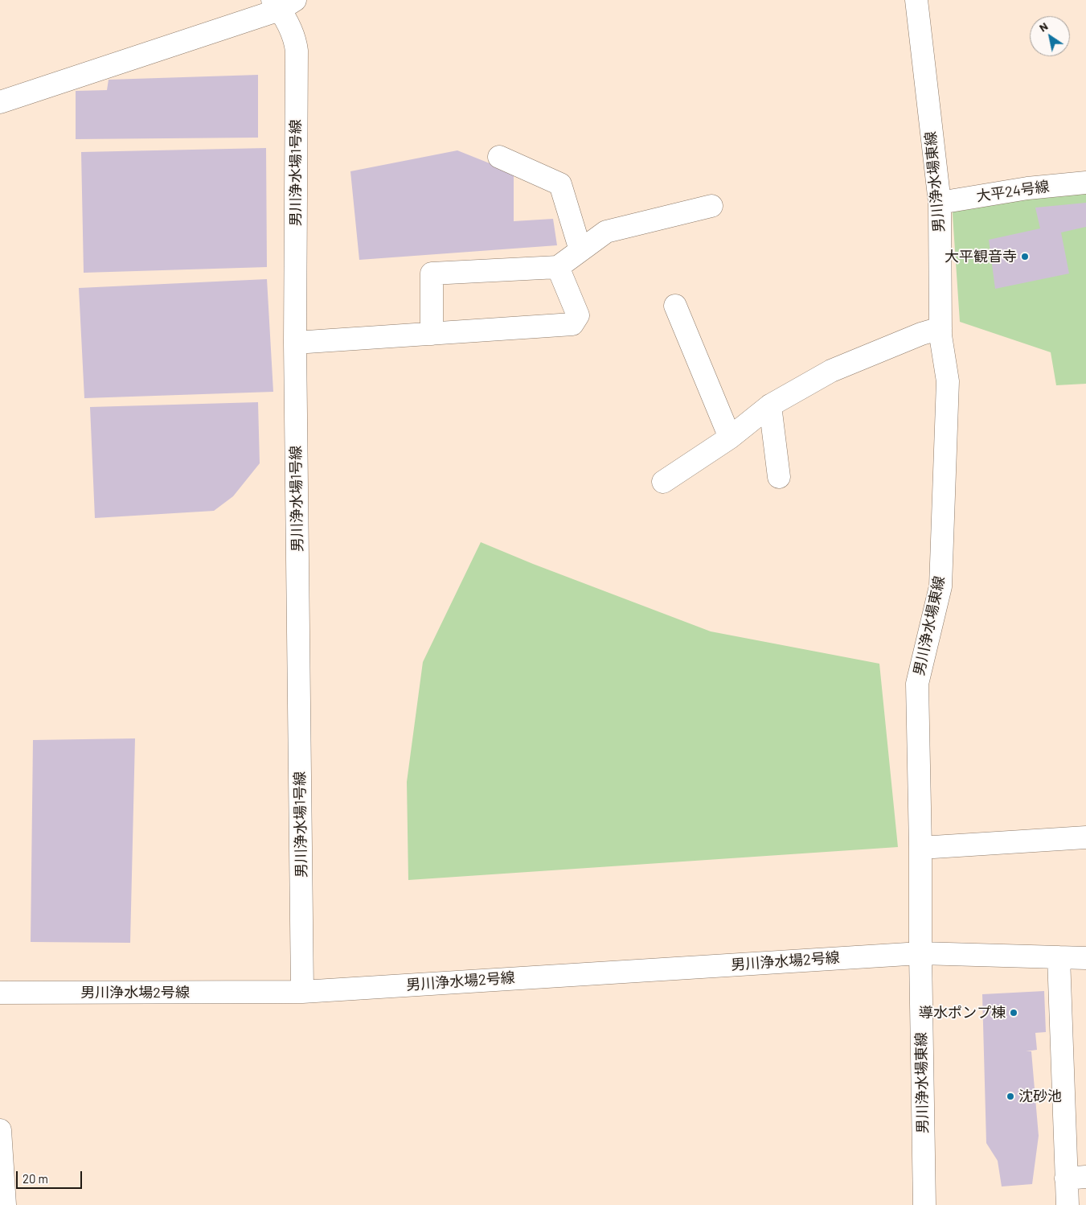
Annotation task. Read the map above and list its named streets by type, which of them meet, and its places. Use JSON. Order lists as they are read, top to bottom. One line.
{"streets":{"street":["男川浄水場1号線","男川浄水場東線","大平24号線","男川浄水場2号線"]},"crossings":[["男川浄水場1号線","男川浄水場2号線"],["男川浄水場東線","大平24号線"],["男川浄水場東線","男川浄水場2号線"]],"places":["大平観音寺","導水ポンプ棟","沈砂池"],"scale_bar":"20 m","north":"top left"}
